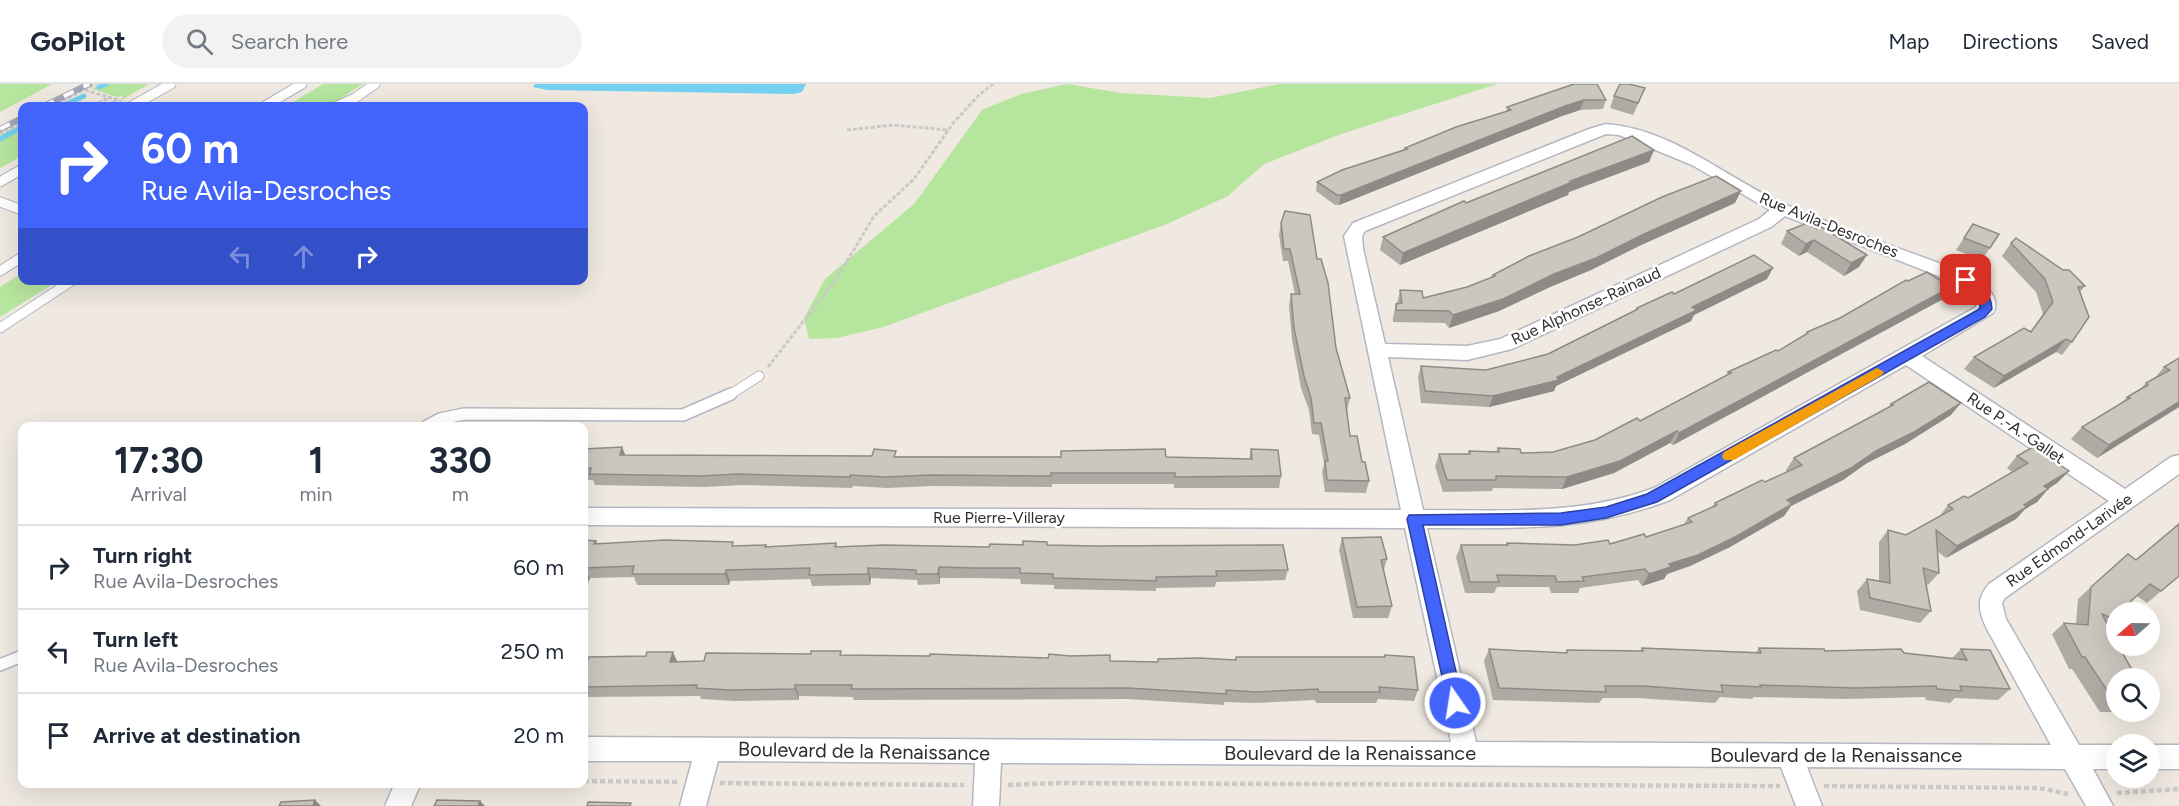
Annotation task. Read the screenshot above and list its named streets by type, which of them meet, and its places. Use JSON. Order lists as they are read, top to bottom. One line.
{"streets":{"street":["Rue Avila-Desroches","Rue Alphonse-Rainaud","Rue P.-A.-Gallet","Rue Pierre-Villeray","Rue Edmond-Larivée","Boulevard de la Renaissance"]},"crossings":[["Rue Avila-Desroches","Rue Alphonse-Rainaud"],["Rue Avila-Desroches","Rue P.-A.-Gallet"],["Rue Avila-Desroches","Rue Pierre-Villeray"],["Rue P.-A.-Gallet","Rue Edmond-Larivée"],["Rue Edmond-Larivée","Boulevard de la Renaissance"]],"north":"left","page":{"header":"GoPilot","search":"Search here","nav":["Map","Directions","Saved"],"turn":["60 m","Rue Avila-Desroches"],"eta":["17:30","Arrival","1","min","330","m"],"list":[{"name":"Turn right","note":"Rue Avila-Desroches","value":"60 m"},{"name":"Turn left","note":"Rue Avila-Desroches","value":"250 m"},{"name":"Arrive at destination","value":"20 m"}]}}
